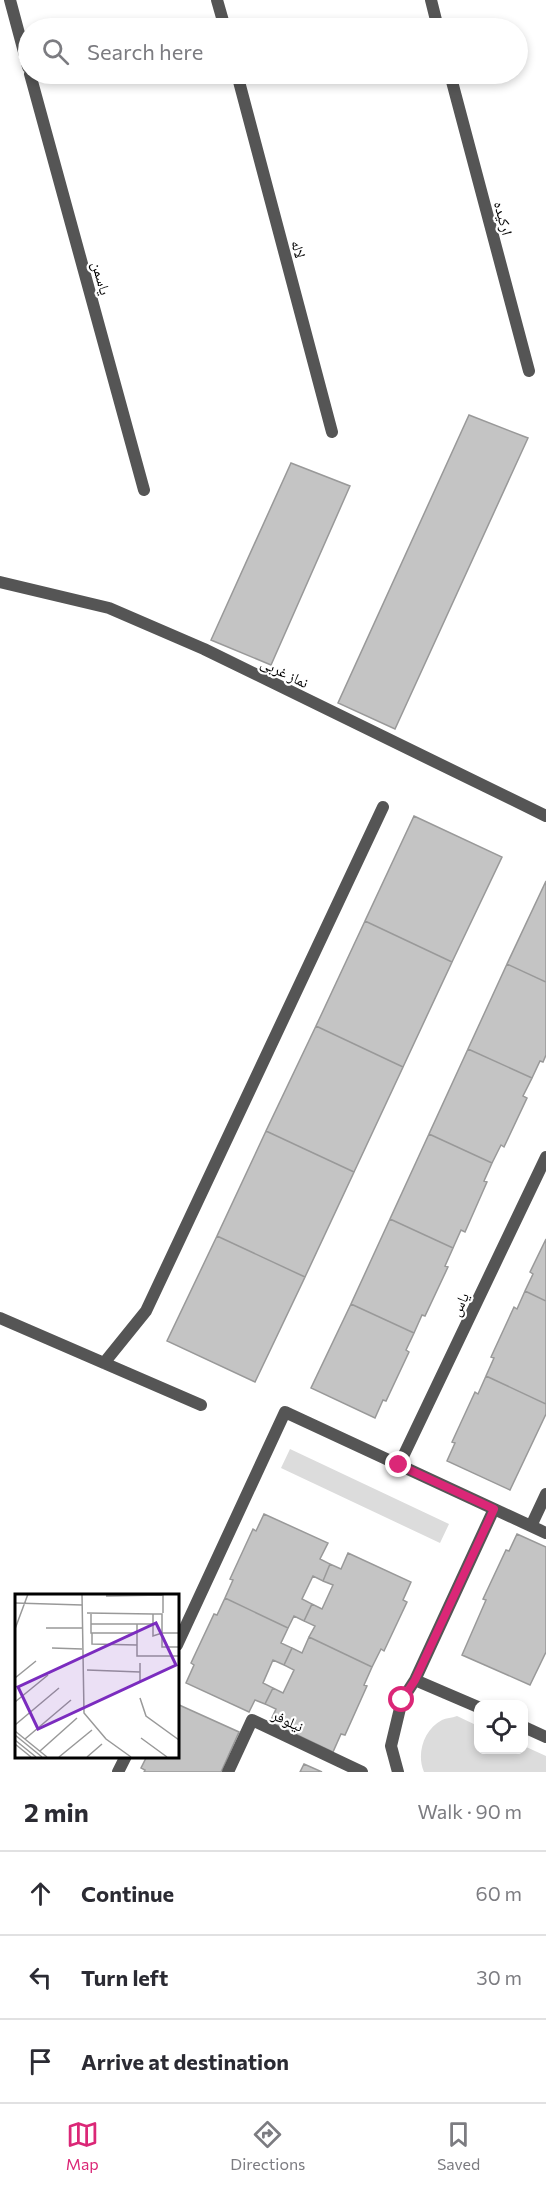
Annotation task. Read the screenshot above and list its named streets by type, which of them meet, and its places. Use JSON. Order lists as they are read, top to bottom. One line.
{"streets":{"street":["ارکیده","لاله","یاسمن","نماز غربی","یاس","نیلوفر"]},"page":{"search":"Search here","heading":["2 min","Walk · 90 m"],"list":[["Continue","60 m"],["Turn left","30 m"],"Arrive at destination"],"nav":["Map","Directions","Saved"]}}
